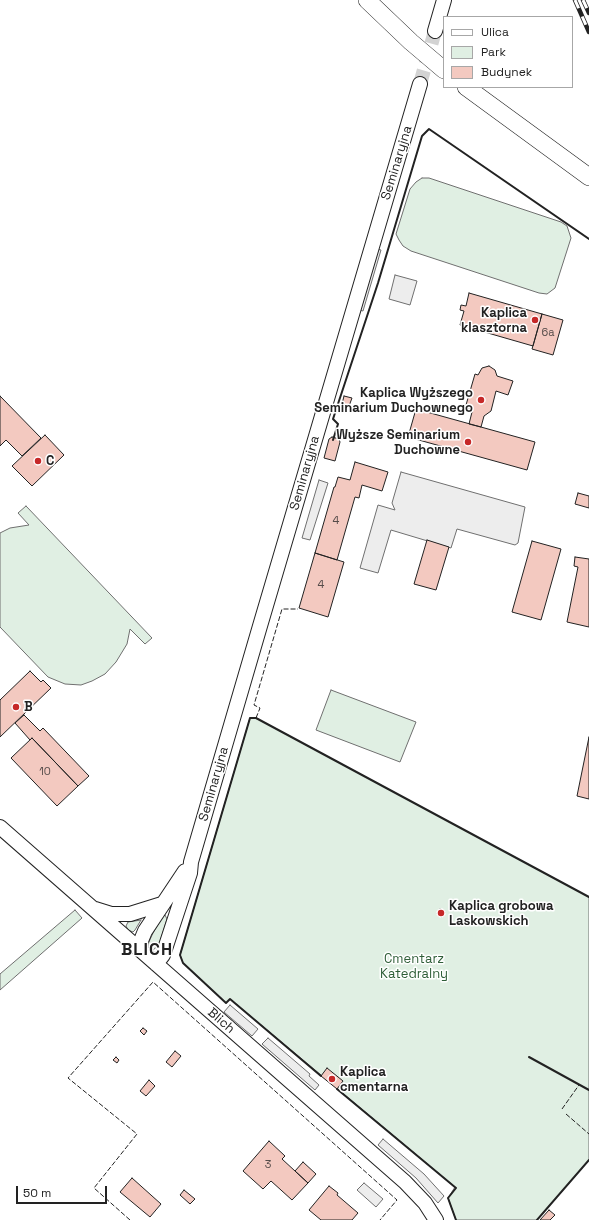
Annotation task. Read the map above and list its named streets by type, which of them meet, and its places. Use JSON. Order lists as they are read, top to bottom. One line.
{"streets":{"street":["Seminaryjna","Blich"]},"crossings":[["Seminaryjna","Blich"]],"districts":["BLICH"],"parks":["Cmentarz Katedralny"],"places":["Kaplica klasztorna","Kaplica Wyższego Seminarium Duchownego","Wyższe Seminarium Duchowne","C","B","Kaplica grobowa Laskowskich","Kaplica cmentarna"],"house_numbers":["6a","4","4","10","3"],"legend":["Ulica","Park","Budynek"],"scale_bar":"50 m"}
